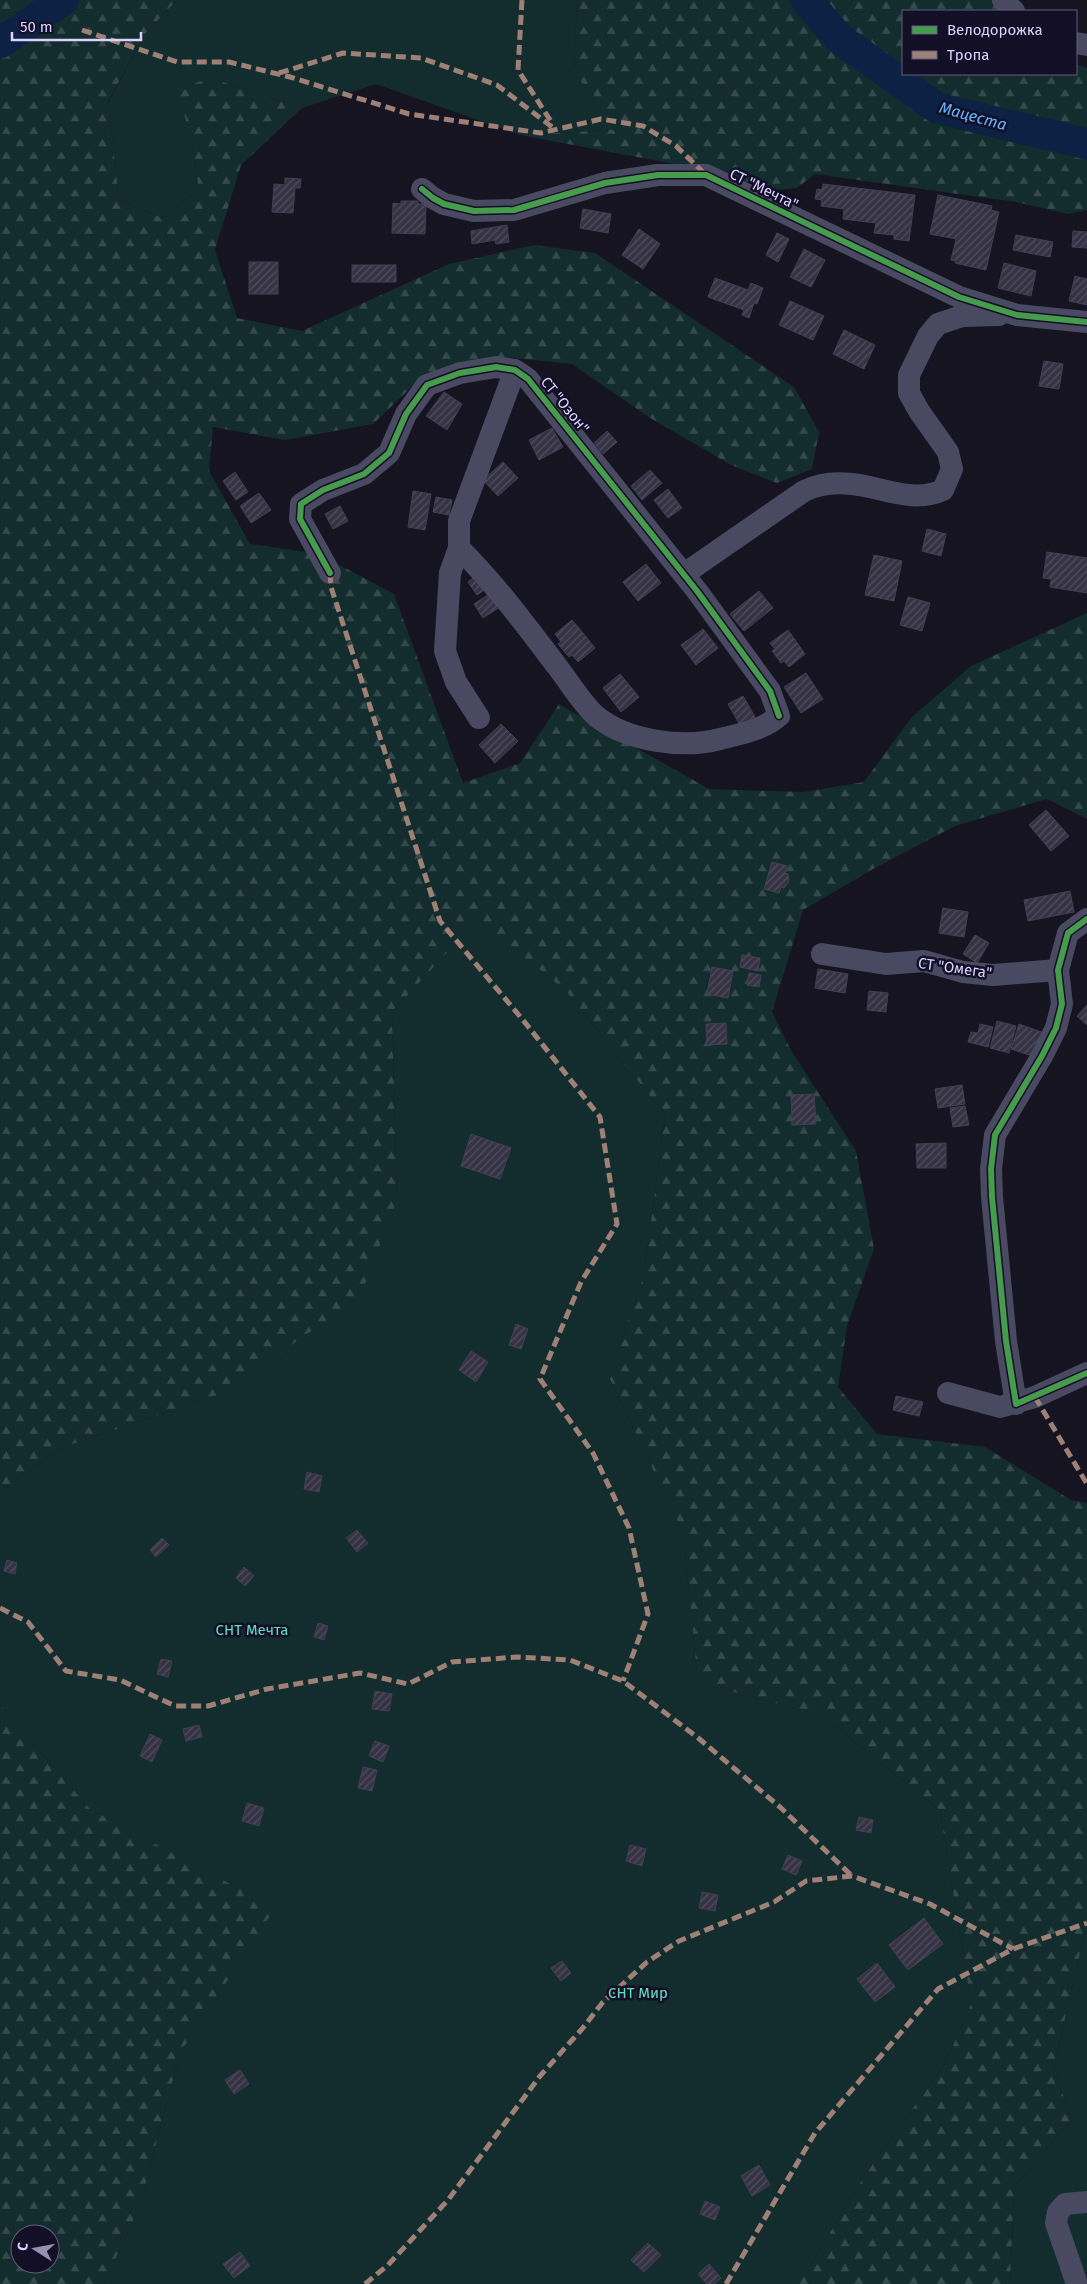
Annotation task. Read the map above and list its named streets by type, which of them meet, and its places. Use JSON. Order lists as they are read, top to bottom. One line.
{"streets":{"street":["СТ \"Мечта\"","СТ \"Озон\"","СТ \"Омега\""]},"water":["Мацеста"],"parks":["СНТ Мечта","СНТ Мир"],"legend":["Велодорожка","Тропа"],"scale_bar":"50 m","north":"left"}
